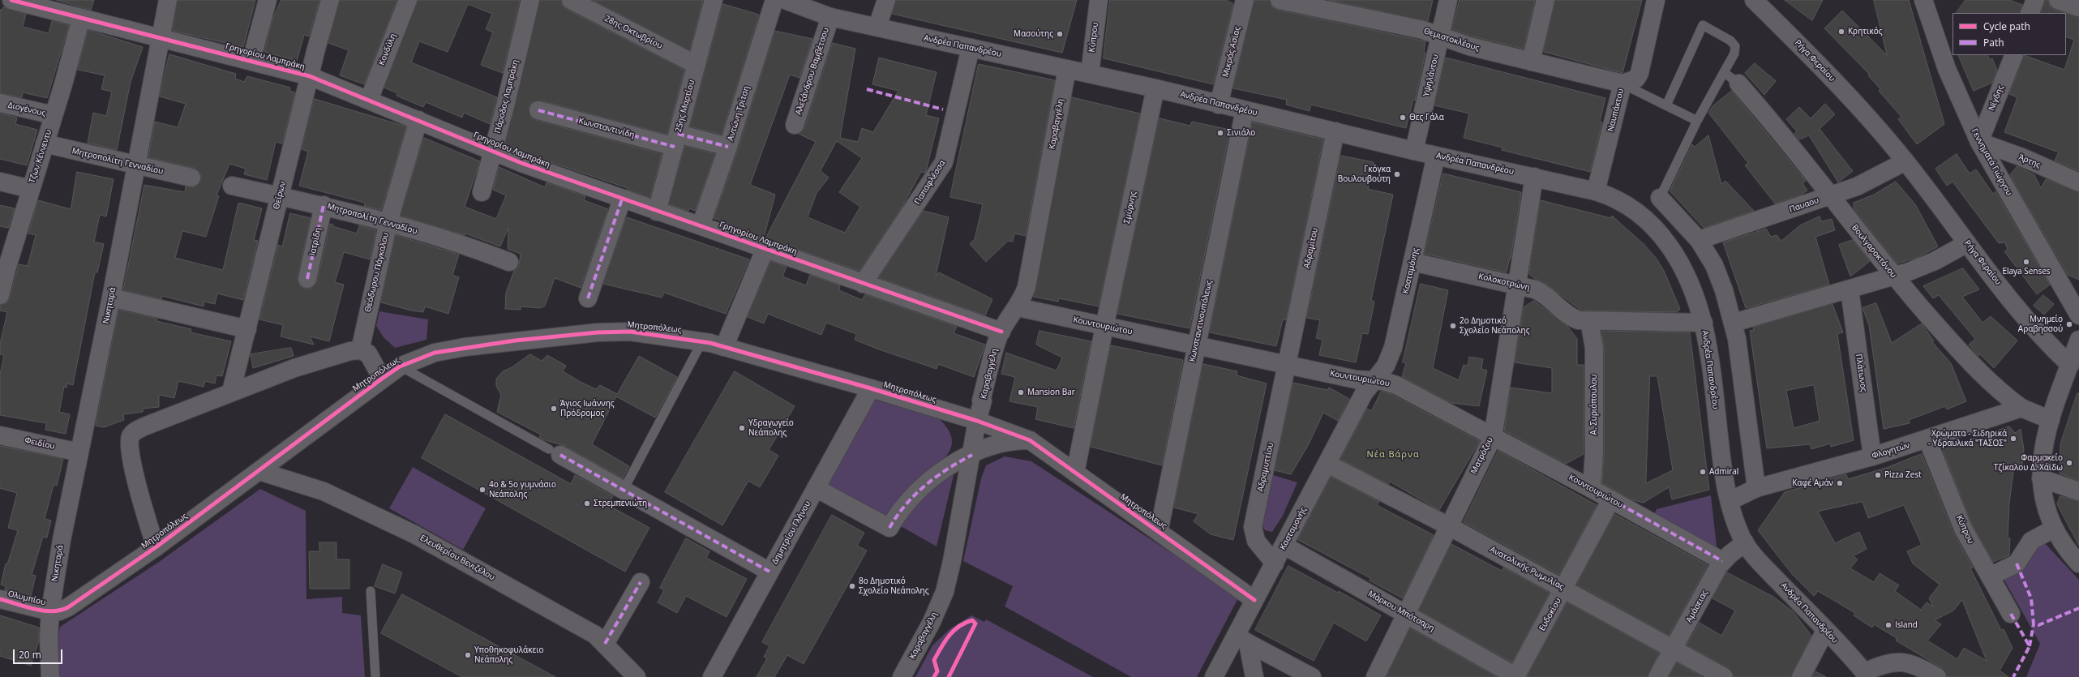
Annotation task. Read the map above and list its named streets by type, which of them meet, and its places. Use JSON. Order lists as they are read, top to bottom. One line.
{"streets":{"street":["28ης Οκτωβρίου","Κύπρου","Θεμιστοκλέους","Ανδρέα Παπανδρέου","Κονδύλη","Μικράς Ασίας","Γρηγορίου Λαμπράκη","Ρήγα Φεραίου","Αλεξάνδρου Βαμβέτσου","Υψηλάντου","Πάροδος Λαμπράκη","Νίγδης","25ης Μαρτίου","Διογένους","Ναυπάκτου","Αντώνη Τρίτση","Καραβαγγέλη","Κωνσταντινίδη","Τζων Κέννεντυ","Μητροπολίτη Γενναδίου","Άρτης","Γεννηματά Γιώργου","Παπαφλέσσα","Θείρων","Παυαου","Σμύρνης","Ιατρίδη","Αδραμίτου","Βουλγαροκτόνου","Κασταμόνης","Θεόδωρου Πάγκαλου","Κολοκοτρώνη","Νικηταρά","Κωνσταντινουπόλεως","Κουντουριώτου","Μητροπόλεως","Πλάτωνος","Α. Συριόπουλου","Φειδίου","Φλογητών","Ματρόζου","Αδραμυττίου","Κασταμονής","Δημητρίου Γλήνου","Ελευθερίου Βενιζέλου","Ανατολικής Ρωμυλίας","Ολυμπίου","Αμάσειας","Μάρκου Μπότσαρη","Ευδοκίου"]},"crossings":[["28ης Οκτωβρίου","25ης Μαρτίου"],["Κύπρου","Ανδρέα Παπανδρέου"],["Κύπρου","Φλογητών"],["Θεμιστοκλέους","Υψηλάντου"],["Θεμιστοκλέους","Ναυπάκτου"],["Ανδρέα Παπανδρέου","Μικράς Ασίας"],["Ανδρέα Παπανδρέου","Αλεξάνδρου Βαμβέτσου"],["Ανδρέα Παπανδρέου","Υψηλάντου"],["Ανδρέα Παπανδρέου","Ναυπάκτου"],["Ανδρέα Παπανδρέου","Καραβαγγέλη"],["Ανδρέα Παπανδρέου","Παπαφλέσσα"],["Ανδρέα Παπανδρέου","Σμύρνης"],["Ανδρέα Παπανδρέου","Αδραμίτου"],["Ανδρέα Παπανδρέου","Κασταμόνης"],["Ανδρέα Παπανδρέου","Κολοκοτρώνη"],["Ανδρέα Παπανδρέου","Κωνσταντινουπόλεως"],["Ανδρέα Παπανδρέου","Φλογητών"],["Ανδρέα Παπανδρέου","Ματρόζου"],["Ανδρέα Παπανδρέου","Αμάσειας"],["Κονδύλη","Γρηγορίου Λαμπράκη"],["Γρηγορίου Λαμπράκη","Πάροδος Λαμπράκη"],["Γρηγορίου Λαμπράκη","25ης Μαρτίου"],["Γρηγορίου Λαμπράκη","Αντώνη Τρίτση"],["Γρηγορίου Λαμπράκη","Καραβαγγέλη"],["Γρηγορίου Λαμπράκη","Τζων Κέννεντυ"],["Γρηγορίου Λαμπράκη","Παπαφλέσσα"],["Γρηγορίου Λαμπράκη","Θείρων"],["Γρηγορίου Λαμπράκη","Θεόδωρου Πάγκαλου"],["Γρηγορίου Λαμπράκη","Νικηταρά"],["Ρήγα Φεραίου","Παυαου"],["Νίγδης","Άρτης"],["Νίγδης","Γεννηματά Γιώργου"],["25ης Μαρτίου","Κωνσταντινίδη"],["Διογένους","Τζων Κέννεντυ"],["Αντώνη Τρίτση","Κωνσταντινίδη"],["Καραβαγγέλη","Κουντουριώτου"],["Καραβαγγέλη","Μητροπόλεως"],["Τζων Κέννεντυ","Μητροπολίτη Γενναδίου"],["Μητροπολίτη Γενναδίου","Θείρων"],["Μητροπολίτη Γενναδίου","Ιατρίδη"],["Μητροπολίτη Γενναδίου","Θεόδωρου Πάγκαλου"],["Μητροπολίτη Γενναδίου","Νικηταρά"],["Άρτης","Γεννηματά Γιώργου"],["Θείρων","Μητροπόλεως"],["Παυαου","Βουλγαροκτόνου"],["Σμύρνης","Κουντουριώτου"],["Σμύρνης","Μητροπόλεως"],["Αδραμίτου","Κουντουριώτου"],["Αδραμίτου","Αδραμυττίου"],["Βουλγαροκτόνου","Φλογητών"],["Κασταμόνης","Κολοκοτρώνη"],["Κασταμόνης","Κουντουριώτου"],["Κασταμόνης","Κασταμονής"],["Θεόδωρου Πάγκαλου","Μητροπόλεως"],["Κολοκοτρώνη","Α. Συριόπουλου"],["Κολοκοτρώνη","Ματρόζου"],["Νικηταρά","Μητροπόλεως"],["Νικηταρά","Φειδίου"],["Νικηταρά","Ολυμπίου"],["Κωνσταντινουπόλεως","Κουντουριώτου"],["Κωνσταντινουπόλεως","Μητροπόλεως"],["Κουντουριώτου","Α. Συριόπουλου"],["Κουντουριώτου","Ματρόζου"],["Κουντουριώτου","Αδραμυττίου"],["Κουντουριώτου","Κασταμονής"],["Κουντουριώτου","Αμάσειας"],["Κουντουριώτου","Ευδοκίου"],["Μητροπόλεως","Κασταμονής"],["Μητροπόλεως","Δημητρίου Γλήνου"],["Μητροπόλεως","Ελευθερίου Βενιζέλου"],["Μητροπόλεως","Ολυμπίου"],["Πλάτωνος","Φλογητών"],["Ματρόζου","Ανατολικής Ρωμυλίας"],["Ματρόζου","Μάρκου Μπότσαρη"],["Αδραμυττίου","Κασταμονής"],["Κασταμονής","Ανατολικής Ρωμυλίας"],["Κασταμονής","Μάρκου Μπότσαρη"],["Ανατολικής Ρωμυλίας","Αμάσειας"],["Ανατολικής Ρωμυλίας","Ευδοκίου"],["Μάρκου Μπότσαρη","Ευδοκίου"]],"districts":["Νέα Βάρνα"],"places":["Κρητικός","Μασούτης","Θες Γάλα","Σινιάλο","Γκόγκα Βουλουβούτη","Elaya Senses","Μνημείο Αραβησσού","2ο Δημοτικό Σχολείο Νεάπολης","Mansion Bar","Άγιος Ιωάννης Πρόδρομος","Υδραγωγείο Νεάπολης","Χρώματα - Σιδηρικά - Υδραυλικά \"ΤΑΣΟΣ\"","Φαρμακείο Τζίκαλου Δ. Χάϊδω","Admiral","Pizza Zest","Καφέ Αμάν","4ο & 5ο γυμνάσιο Νεάπολης","Στρεμπενιώτη","8ο Δημοτικό Σχολείο Νεάπολης","Island","Υποθηκοφυλάκειο Νεάπολης"],"legend":["Cycle path","Path"],"scale_bar":"20 m"}
